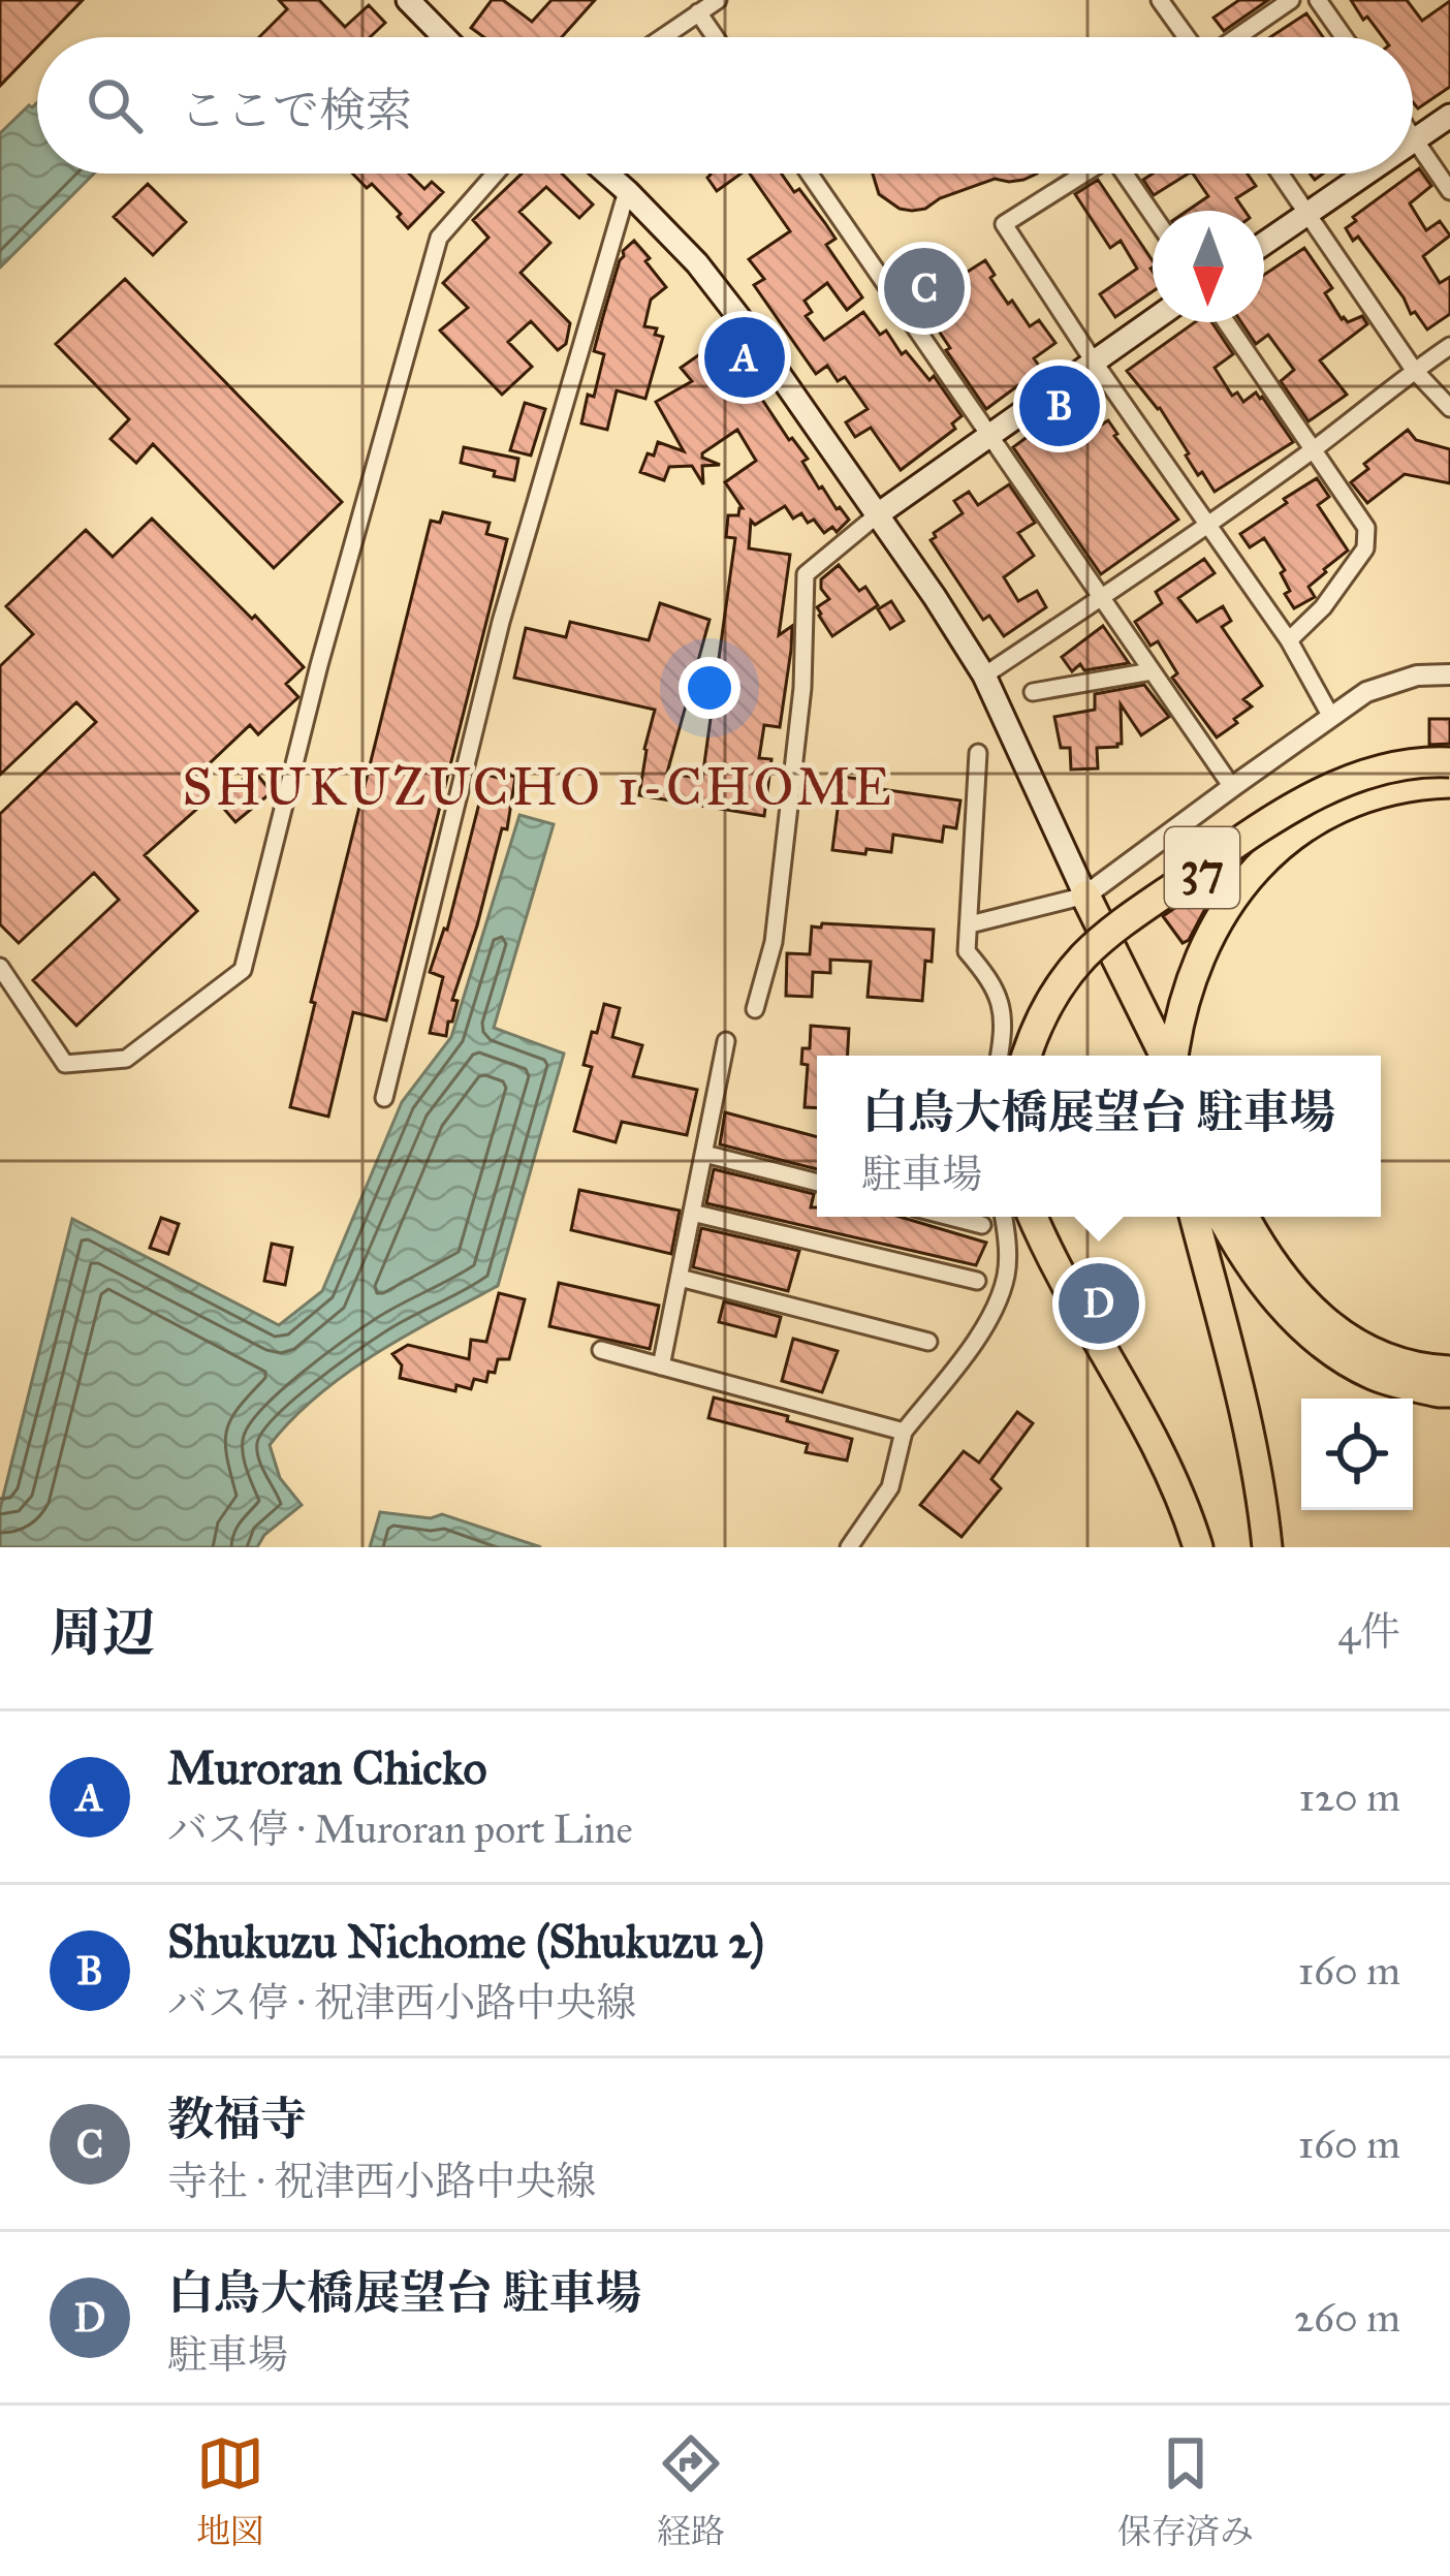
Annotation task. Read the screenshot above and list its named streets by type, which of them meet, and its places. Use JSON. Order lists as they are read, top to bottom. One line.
{"streets":{"highway":["37"]},"districts":["SHUKUZUCHO 1-CHOME"],"north":"bottom","page":{"search":"ここで検索","pins":["C","A","B","D"],"popup":["白鳥大橋展望台 駐車場","駐車場"],"heading":["周辺","4件"],"list":[{"mark":"A","name":"Muroran Chicko","note":"バス停 · Muroran port Line","value":"120 m"},{"mark":"B","name":"Shukuzu Nichome (Shukuzu 2)","note":"バス停 · 祝津西小路中央線","value":"160 m"},{"mark":"C","name":"教福寺","note":"寺社 · 祝津西小路中央線","value":"160 m"},{"mark":"D","name":"白鳥大橋展望台 駐車場","note":"駐車場","value":"260 m"}],"nav":["地図","経路","保存済み"]}}
